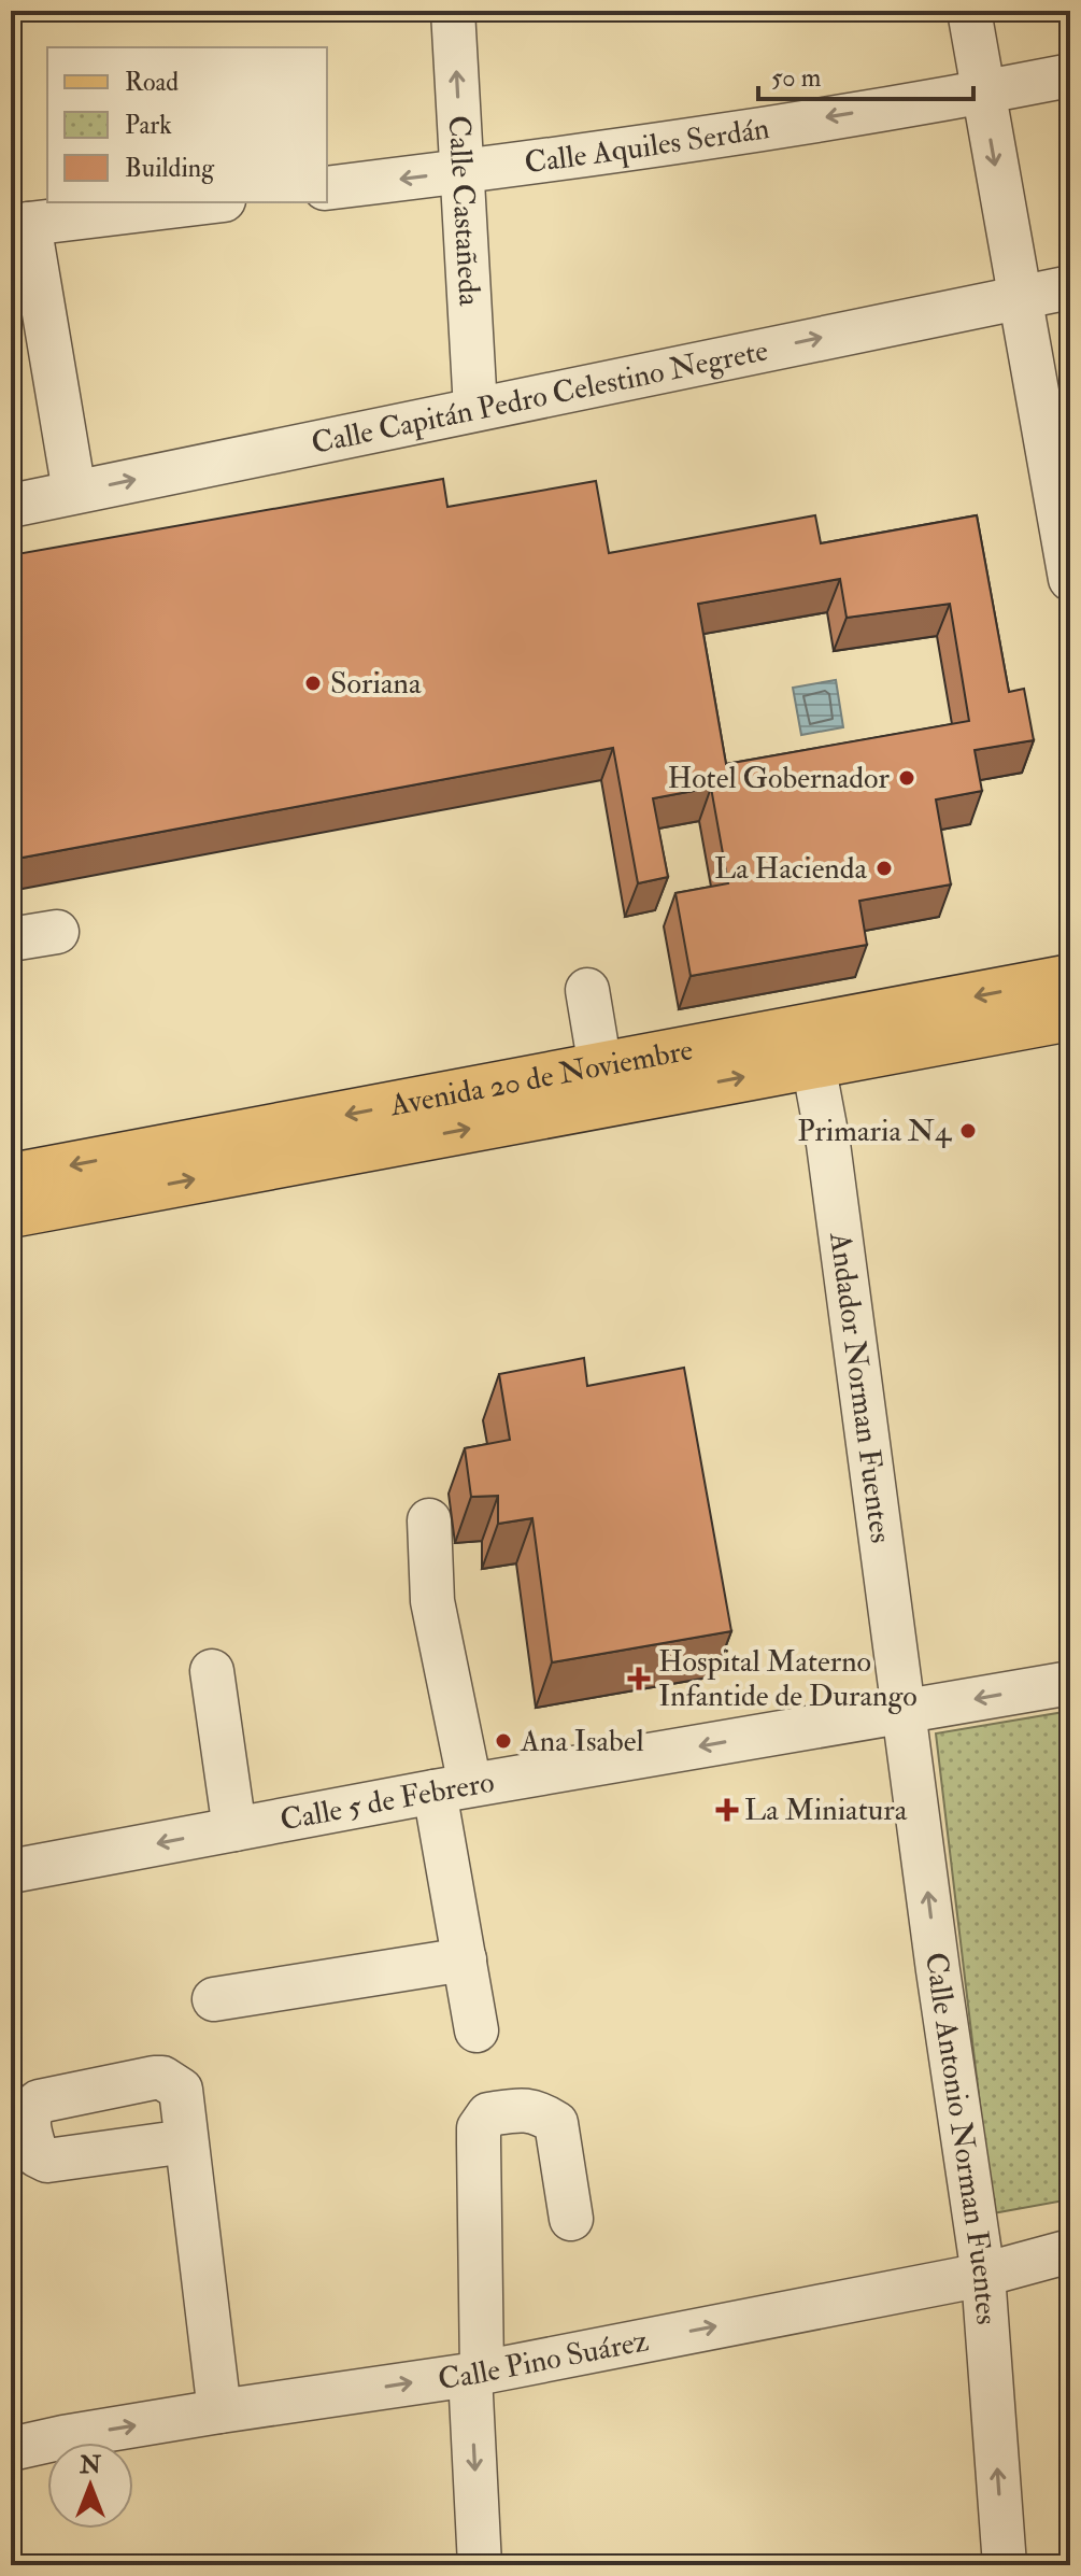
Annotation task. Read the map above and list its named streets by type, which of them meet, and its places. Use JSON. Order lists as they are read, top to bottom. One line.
{"streets":{"main road":["Avenida 20 de Noviembre"],"street":["Calle Aquiles Serdán","Calle Castañeda","Calle Capitán Pedro Celestino Negrete","Andador Norman Fuentes","Calle 5 de Febrero","Calle Antonio Norman Fuentes","Calle Pino Suárez"]},"crossings":[["Calle Aquiles Serdán","Calle Castañeda"],["Calle Castañeda","Calle Capitán Pedro Celestino Negrete"],["Avenida 20 de Noviembre","Andador Norman Fuentes"],["Andador Norman Fuentes","Calle 5 de Febrero"],["Andador Norman Fuentes","Calle Antonio Norman Fuentes"],["Calle 5 de Febrero","Calle Antonio Norman Fuentes"],["Calle Antonio Norman Fuentes","Calle Pino Suárez"]],"one_way":["Calle Aquiles Serdán","Calle Castañeda","Calle Capitán Pedro Celestino Negrete","Calle 5 de Febrero","Calle Antonio Norman Fuentes","Calle Pino Suárez"],"places":{"other":["Soriana","Hotel Gobernador","La Hacienda","Primaria N4","Ana Isabel"],"health":["Hospital Materno Infantide de Durango","La Miniatura"]},"legend":["Road","Park","Building"],"scale_bar":"50 m","north":"top"}
